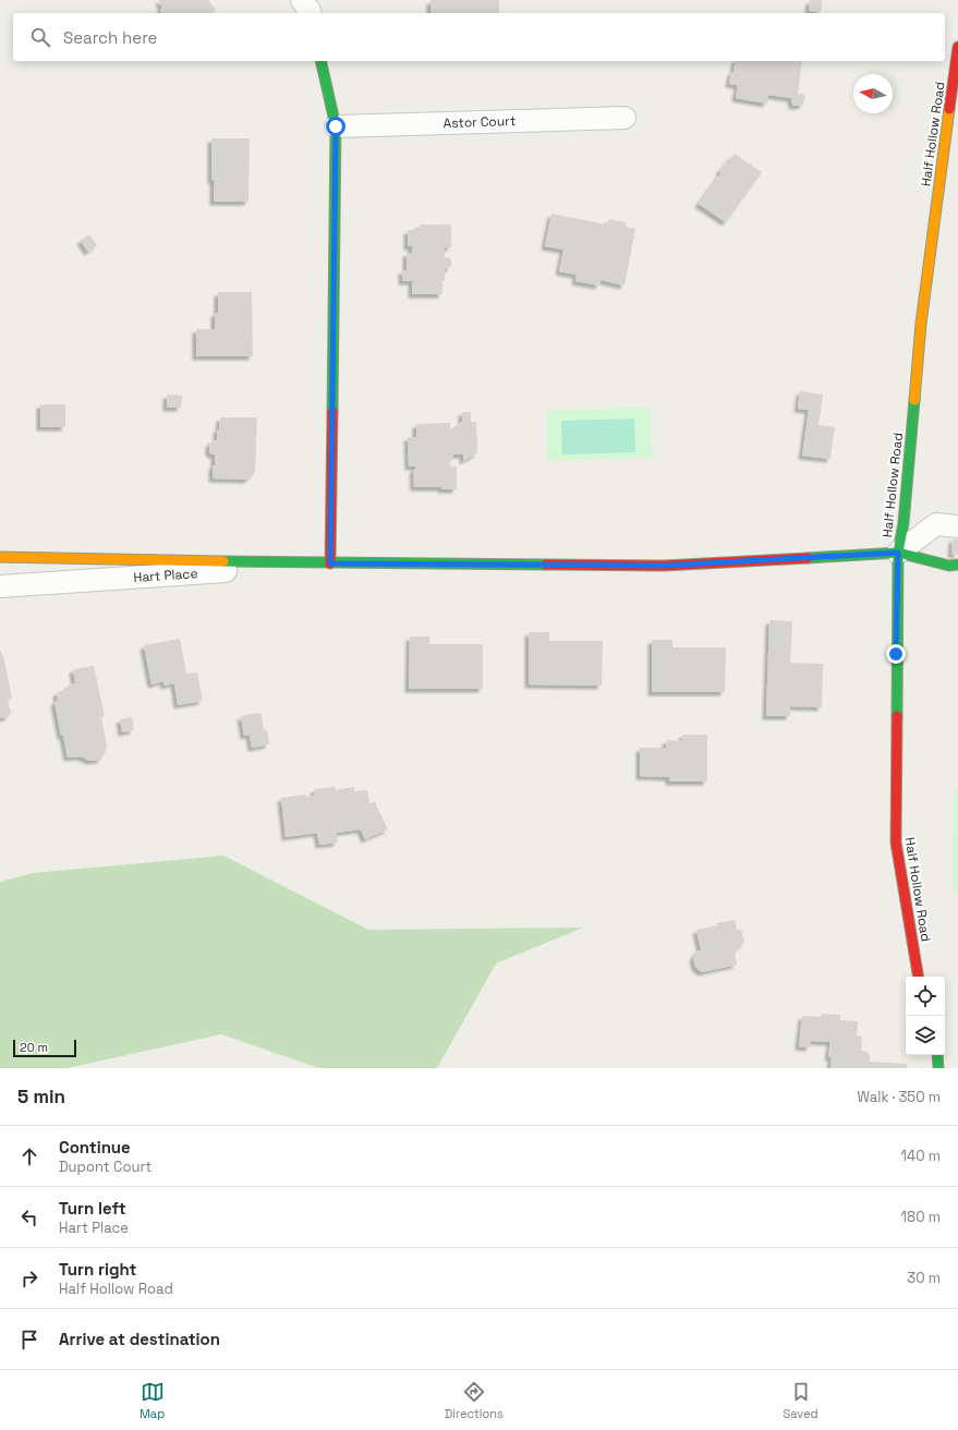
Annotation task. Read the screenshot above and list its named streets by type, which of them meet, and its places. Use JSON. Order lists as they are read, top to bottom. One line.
{"streets":{"street":["Astor Court","Half Hollow Road","Hart Place"]},"crossings":[["Half Hollow Road","Hart Place"]],"scale_bar":"20 m","north":"left","page":{"search":"Search here","scale":"20 m","heading":["5 min","Walk · 350 m"],"list":[["Continue","Dupont Court","140 m"],["Turn left","Hart Place","180 m"],["Turn right","Half Hollow Road","30 m"],"Arrive at destination"],"nav":["Map","Directions","Saved"]}}
